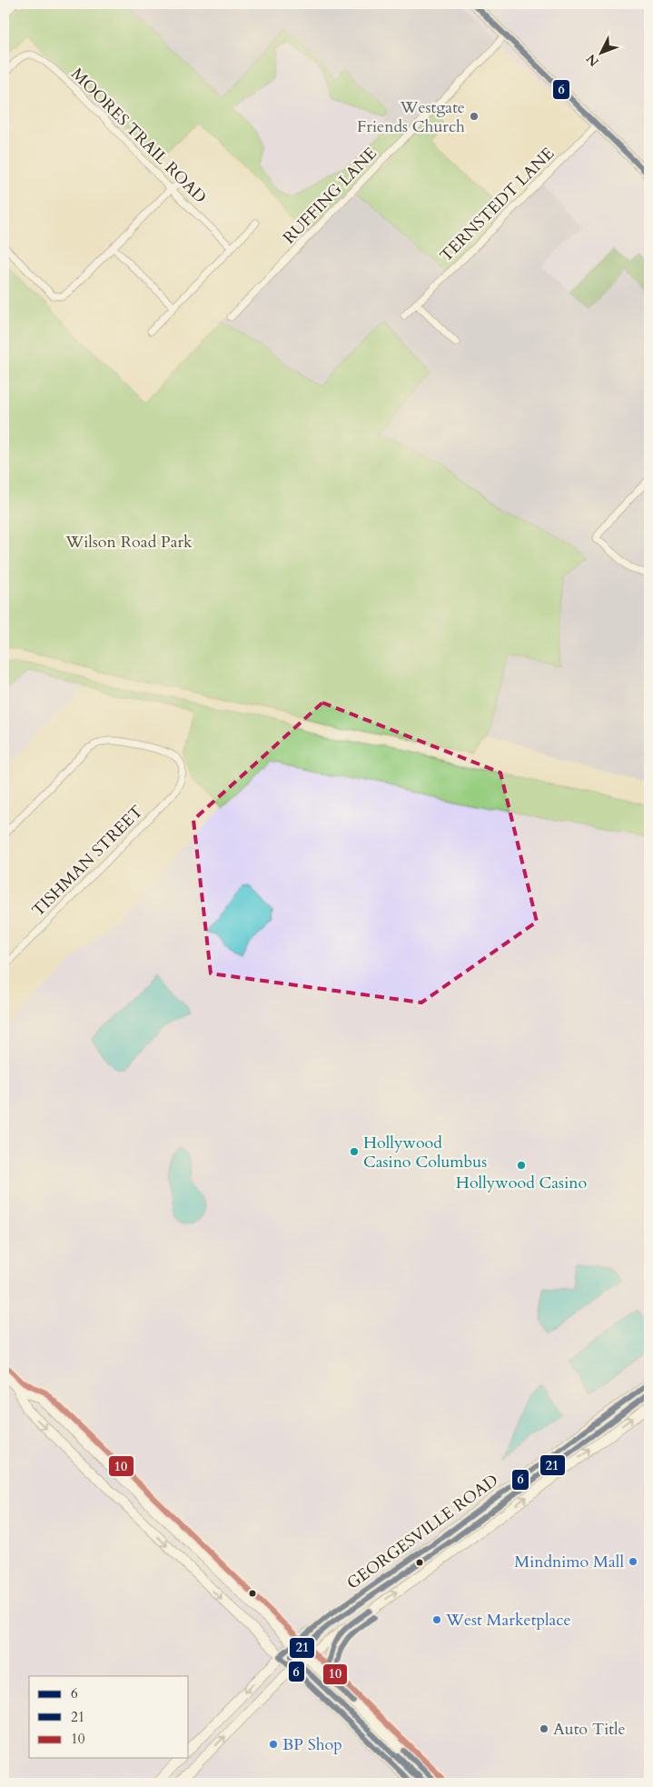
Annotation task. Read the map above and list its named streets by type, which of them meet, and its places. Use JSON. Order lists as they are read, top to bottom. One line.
{"streets":{"main road":["GEORGESVILLE ROAD"],"street":["MOORES TRAIL ROAD","RUFFING LANE","TERNSTEDT LANE","TISHMAN STREET"]},"parks":["Wilson Road Park"],"places":["Westgate Friends Church","Hollywood Casino Columbus","Hollywood Casino","Mindnimo Mall","West Marketplace","Auto Title","BP Shop"],"lines":["transit line 6","transit line 10","transit line 21"],"legend":["6","21","10"],"north":"bottom left"}
